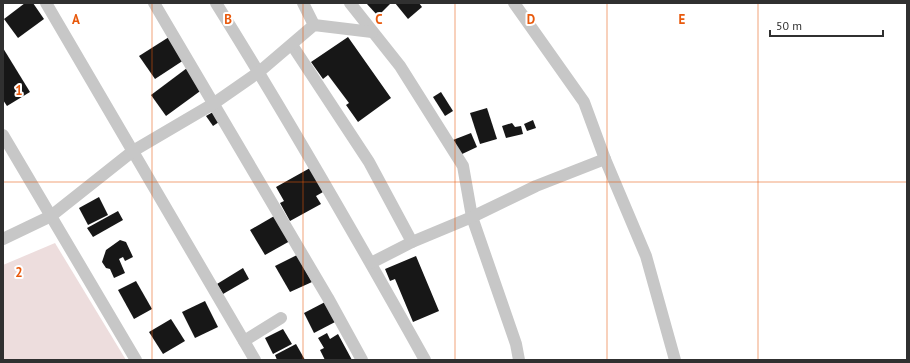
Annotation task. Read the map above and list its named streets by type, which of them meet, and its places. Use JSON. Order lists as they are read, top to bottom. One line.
{"scale_bar":"50 m","grid":{"columns":["A","B","C","D","E"],"rows":["1","2"]}}
